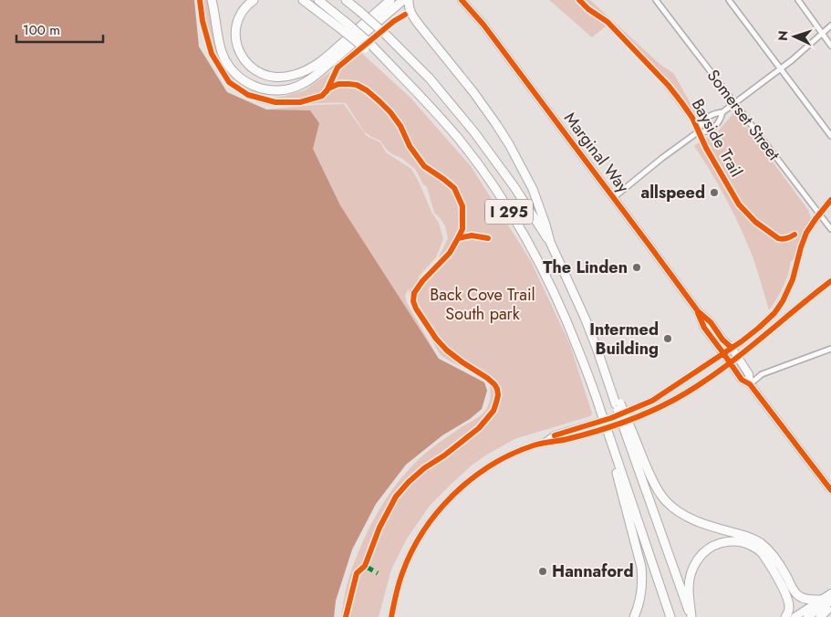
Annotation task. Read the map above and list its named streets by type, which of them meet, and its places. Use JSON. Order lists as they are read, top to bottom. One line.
{"streets":{"highway":["I 295"],"main road":["Marginal Way"],"street":["Somerset Street"],"cycle path":["Bayside Trail"]},"parks":["Back Cove Trail South park"],"places":["allspeed","The Linden","Intermed Building","Hannaford"],"scale_bar":"100 m","north":"left"}
